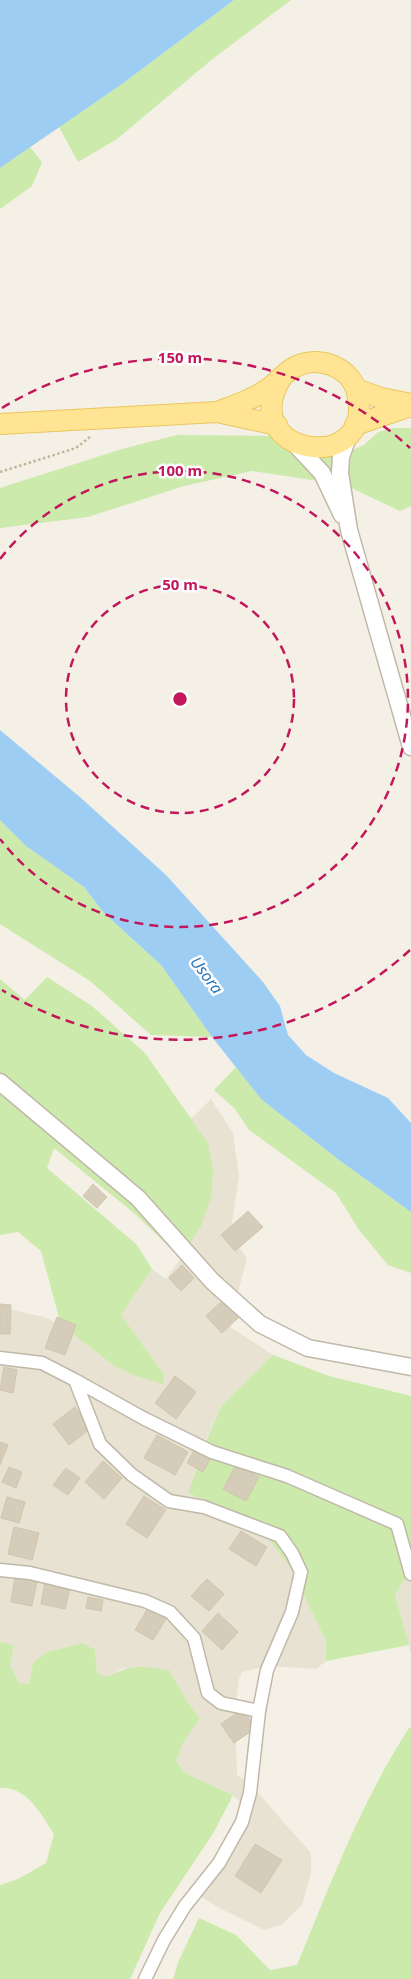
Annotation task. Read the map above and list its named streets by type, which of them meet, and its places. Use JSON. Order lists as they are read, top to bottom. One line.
{"water":["Usora"],"rings":["150 m","100 m","50 m"]}
